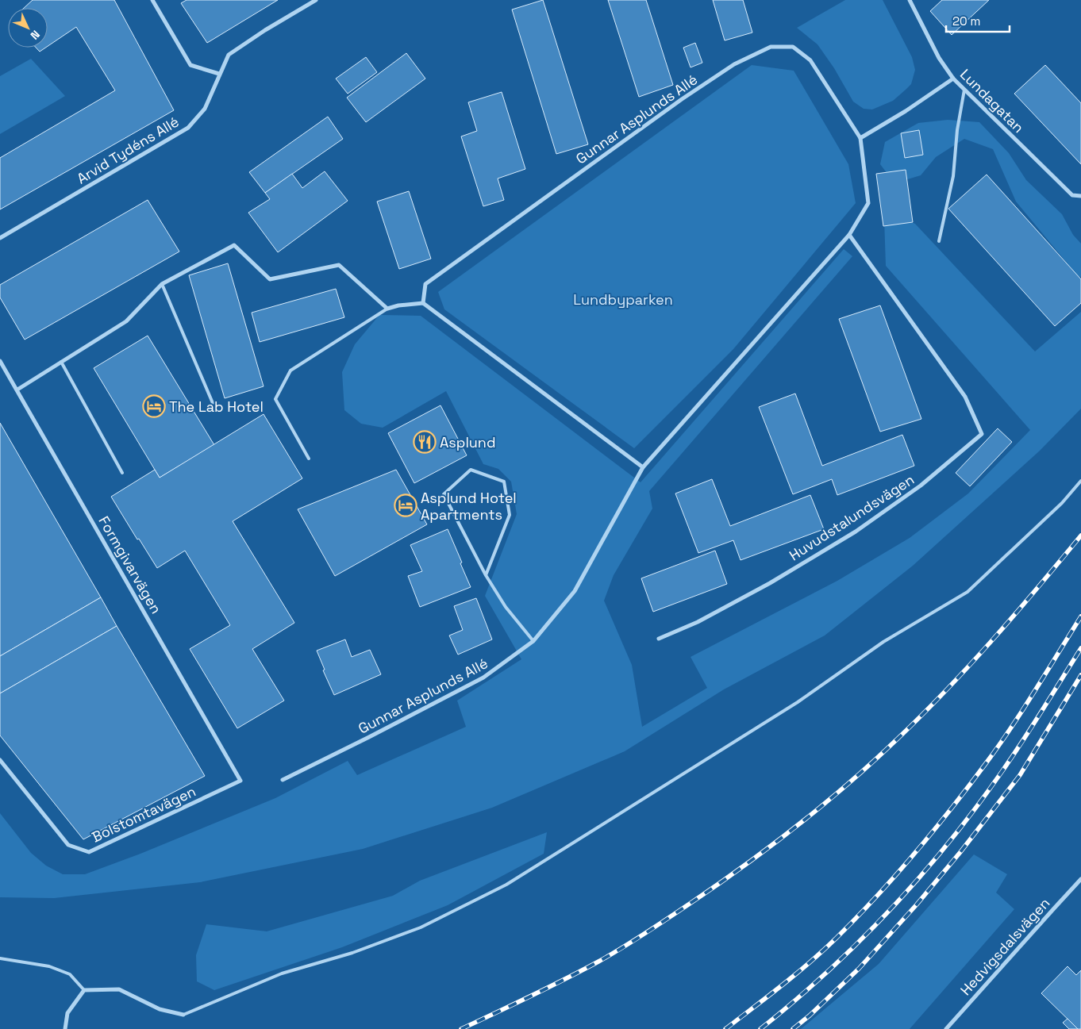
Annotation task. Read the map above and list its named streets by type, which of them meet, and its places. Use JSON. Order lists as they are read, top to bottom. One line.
{"streets":{"street":["Lundagatan","Gunnar Asplunds Allé","Arvid Tydéns Allé","Huvudstalundsvägen","Formgivarvägen","Bolstomtavägen","Hedvigsdalsvägen"]},"crossings":[["Gunnar Asplunds Allé","Huvudstalundsvägen"],["Formgivarvägen","Bolstomtavägen"]],"parks":["Lundbyparken"],"places":{"hotel":["The Lab Hotel","Asplund Hotel Apartments"],"restaurant":["Asplund"]},"scale_bar":"20 m","north":"bottom right"}
